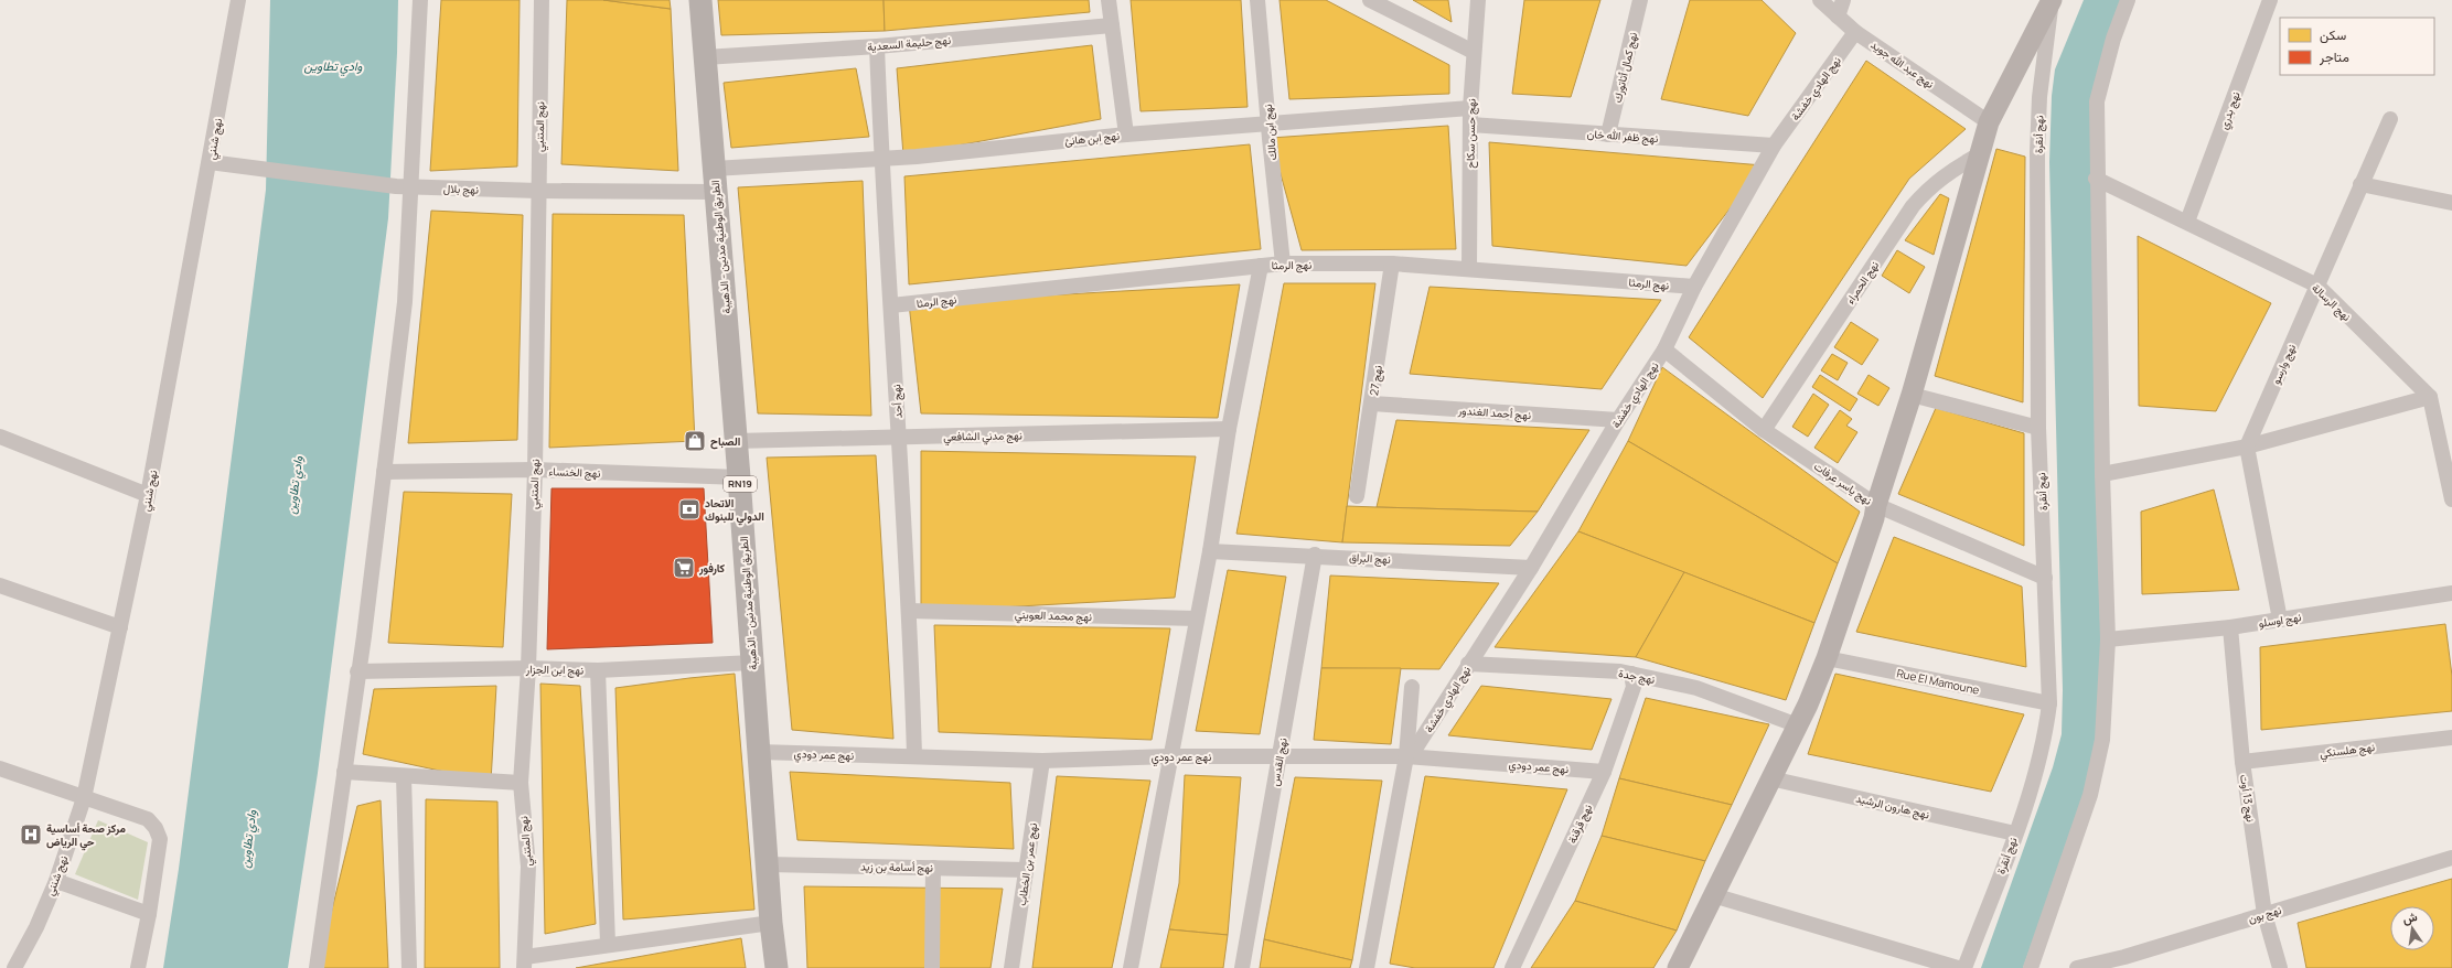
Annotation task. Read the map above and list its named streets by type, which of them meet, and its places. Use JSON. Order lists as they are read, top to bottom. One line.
{"streets":{"main road":["الطريق الوطنية مدنين - الذهيبة","RN19"],"street":["نهج حليمة السعدية","نهج عبد الله جويد","نهج كمال أتاتورك","نهج الهادي خفشة","نهج بدري","نهج المتنبي","نهج ابن مالك","نهج حسن سكاح","نهج أنقرة","نهج ظفر الله خان","نهج ابن هانئ","نهج شنني","نهج بلال","نهج الرمثا","نهج الحمراء","نهج الرسالة","نهج وارسو","نهج 27","نهج أحد","نهج أحمد الغندور","نهج مدني الشافعي","نهج الخنساء","نهج ياسر عرفات","نهج البراق","نهج محمد العويني","نهج اوسلو","نهج ابن الجزار","نهج جدة","Rue El Mamoune","نهج هلسنكي","نهج عمر دودي","نهج القدس","نهج 13 أوت","نهج هارون الرشيد","نهج قرقنة","نهج عمر بن الخطاب","نهج أسامة بن زيد","نهج بون"]},"crossings":[["نهج حليمة السعدية","الطريق الوطنية مدنين - الذهيبة"],["نهج حليمة السعدية","نهج أحد"],["نهج عبد الله جويد","نهج الهادي خفشة"],["نهج كمال أتاتورك","نهج ظفر الله خان"],["نهج الهادي خفشة","نهج ظفر الله خان"],["نهج الهادي خفشة","نهج الرمثا"],["نهج الهادي خفشة","نهج أحمد الغندور"],["نهج الهادي خفشة","نهج ياسر عرفات"],["نهج الهادي خفشة","نهج البراق"],["نهج الهادي خفشة","نهج جدة"],["نهج الهادي خفشة","نهج عمر دودي"],["نهج بدري","نهج الرسالة"],["نهج المتنبي","نهج بلال"],["نهج المتنبي","نهج الخنساء"],["نهج المتنبي","نهج ابن الجزار"],["نهج ابن مالك","نهج ابن هانئ"],["نهج ابن مالك","نهج الرمثا"],["نهج حسن سكاح","نهج ظفر الله خان"],["نهج حسن سكاح","نهج ابن هانئ"],["نهج حسن سكاح","نهج الرمثا"],["نهج أنقرة","نهج ياسر عرفات"],["نهج أنقرة","Rue El Mamoune"],["نهج أنقرة","نهج هارون الرشيد"],["نهج ابن هانئ","نهج بلال"],["نهج ابن هانئ","الطريق الوطنية مدنين - الذهيبة"],["نهج ابن هانئ","نهج أحد"],["نهج شنني","نهج بلال"],["نهج بلال","الطريق الوطنية مدنين - الذهيبة"],["الطريق الوطنية مدنين - الذهيبة","نهج مدني الشافعي"],["الطريق الوطنية مدنين - الذهيبة","نهج الخنساء"],["الطريق الوطنية مدنين - الذهيبة","نهج ابن الجزار"],["الطريق الوطنية مدنين - الذهيبة","نهج عمر دودي"],["الطريق الوطنية مدنين - الذهيبة","نهج أسامة بن زيد"],["نهج الرمثا","نهج 27"],["نهج الرمثا","نهج أحد"],["نهج الحمراء","نهج ياسر عرفات"],["نهج الرسالة","نهج وارسو"],["نهج 27","نهج أحمد الغندور"],["نهج أحد","نهج مدني الشافعي"],["نهج أحد","نهج محمد العويني"],["نهج أحد","نهج عمر دودي"],["نهج البراق","نهج القدس"],["نهج اوسلو","نهج 13 أوت"],["نهج جدة","نهج قرقنة"],["نهج هلسنكي","نهج 13 أوت"],["نهج عمر دودي","نهج القدس"],["نهج عمر دودي","نهج قرقنة"],["نهج عمر دودي","نهج عمر بن الخطاب"],["نهج 13 أوت","نهج بون"],["نهج عمر بن الخطاب","نهج أسامة بن زيد"]],"water":["وادي تطاوين"],"places":{"shop":["الصباح"],"bank":["الاتحاد الدولي للبنوك"],"supermarket":["كارفور"],"hospital":["مركز صحة أساسية حي الرياض"]},"legend":["سكن","متاجر"],"north":"top"}
